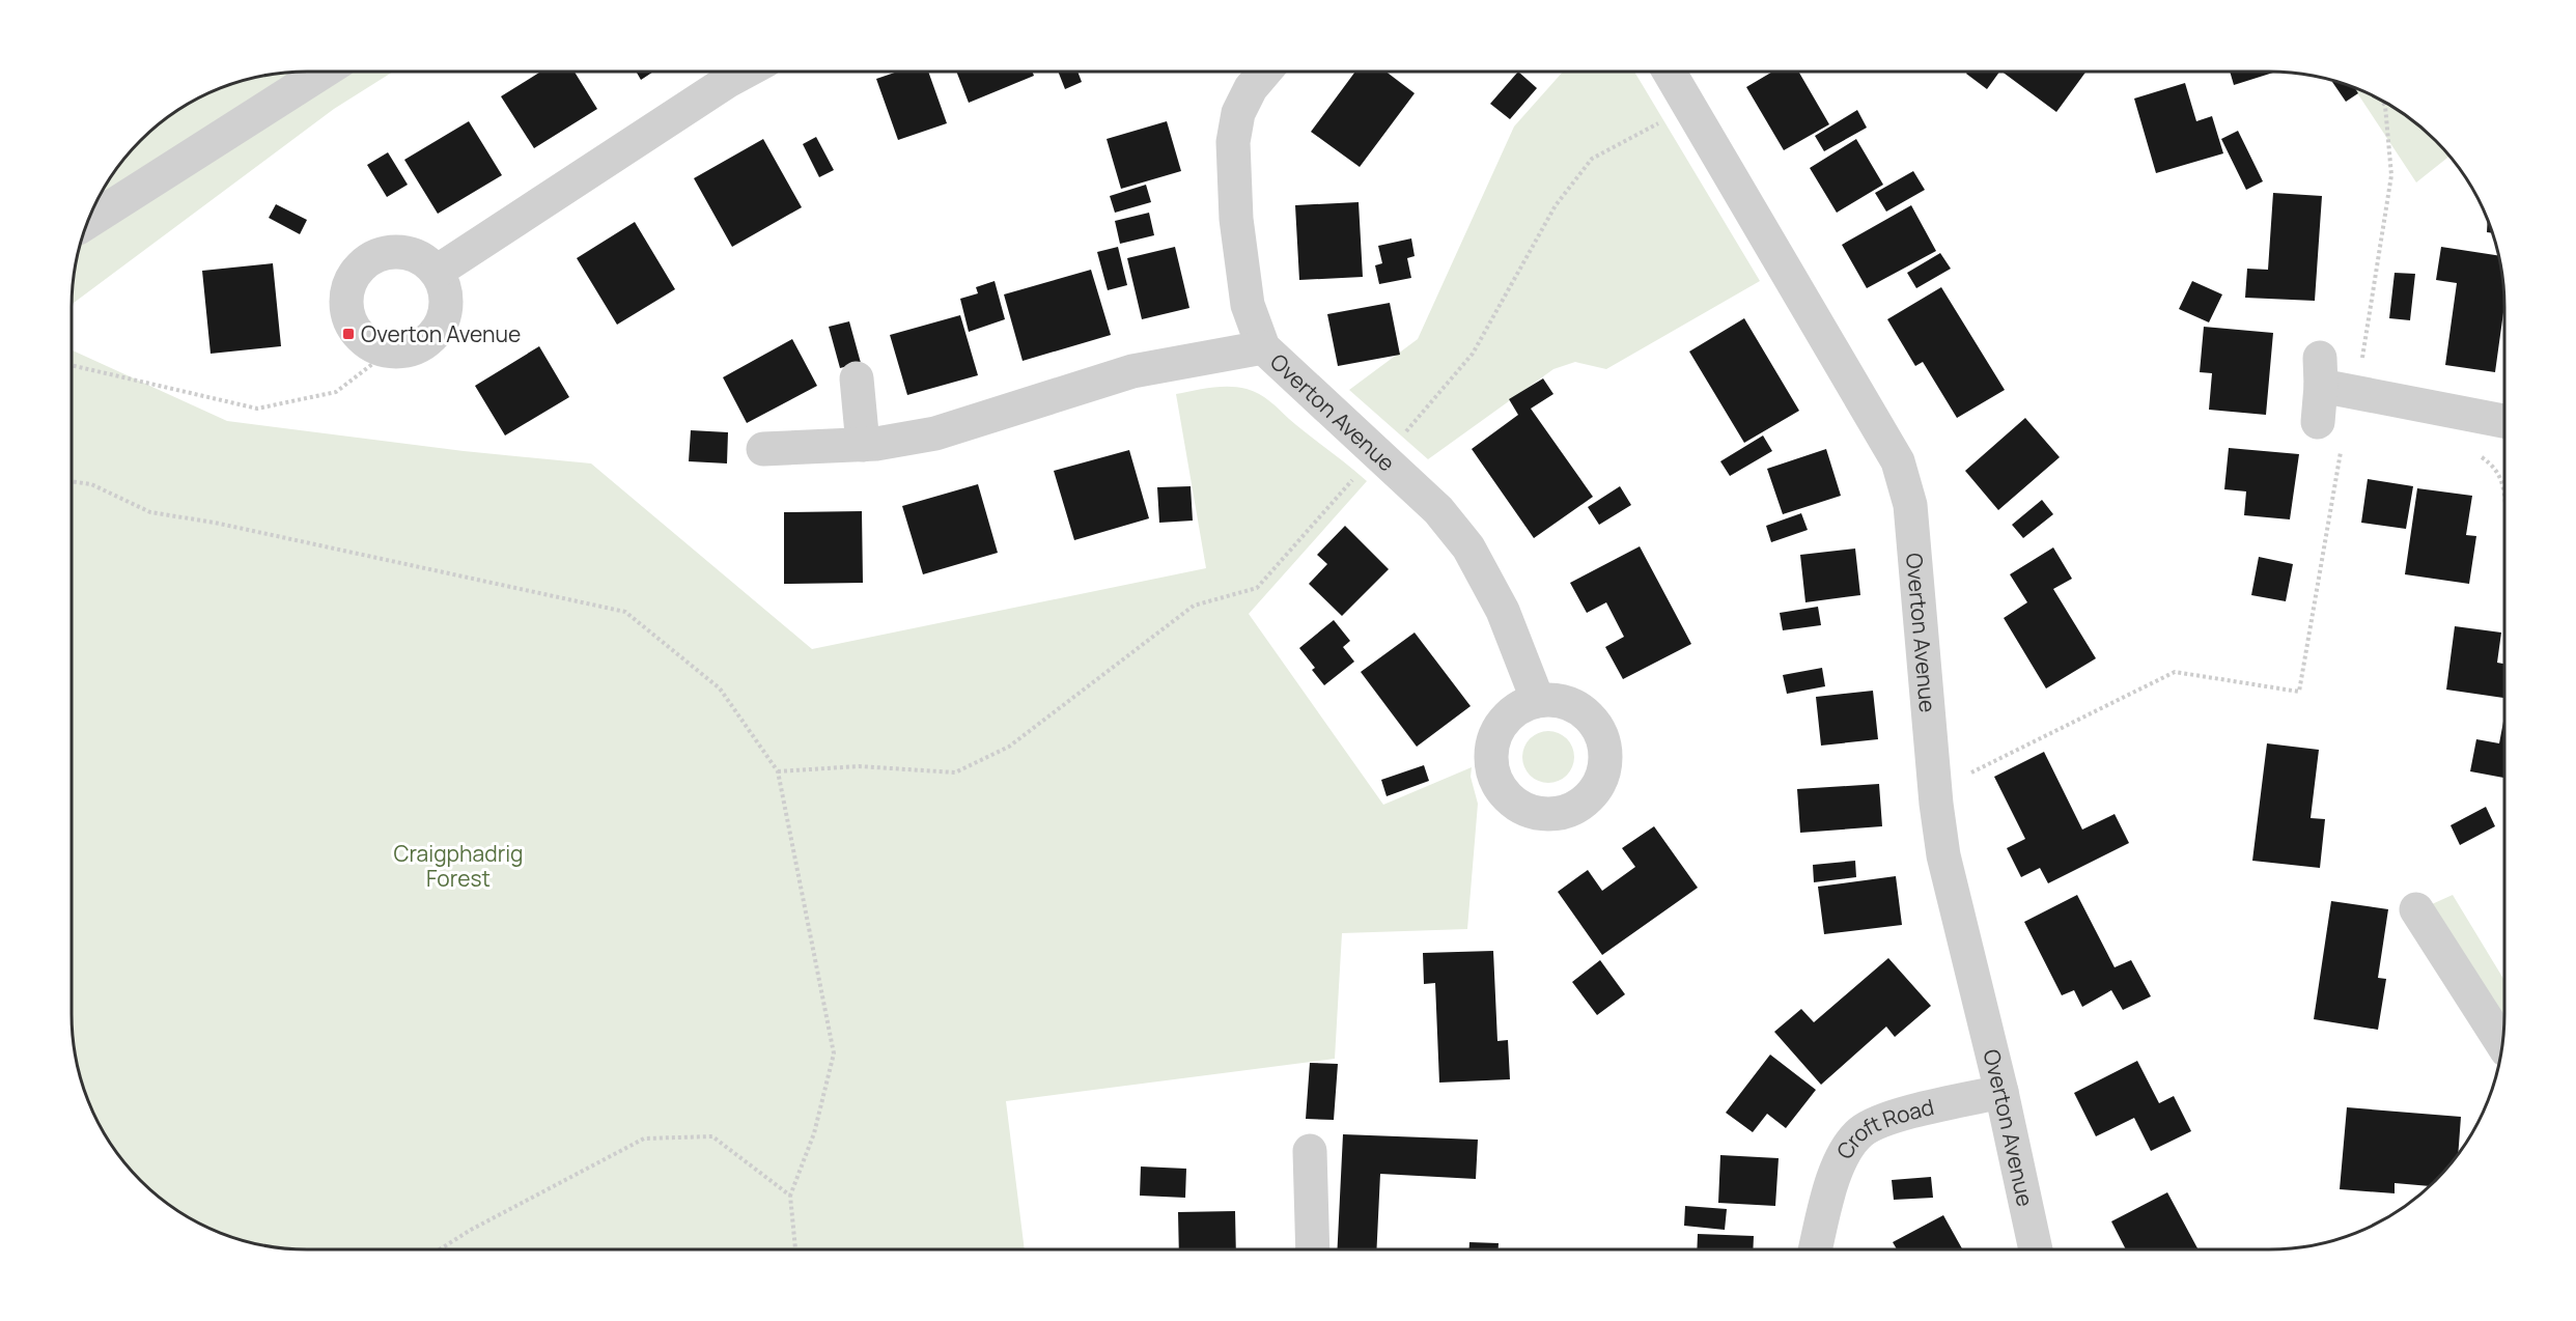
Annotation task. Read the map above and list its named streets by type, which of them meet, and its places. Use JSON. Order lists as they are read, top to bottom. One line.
{"streets":{"street":["Overton Avenue","Croft Road"]},"crossings":[["Overton Avenue","Croft Road"]],"parks":["Craigphadrig Forest"],"places":{"transit":["Overton Avenue"]}}
